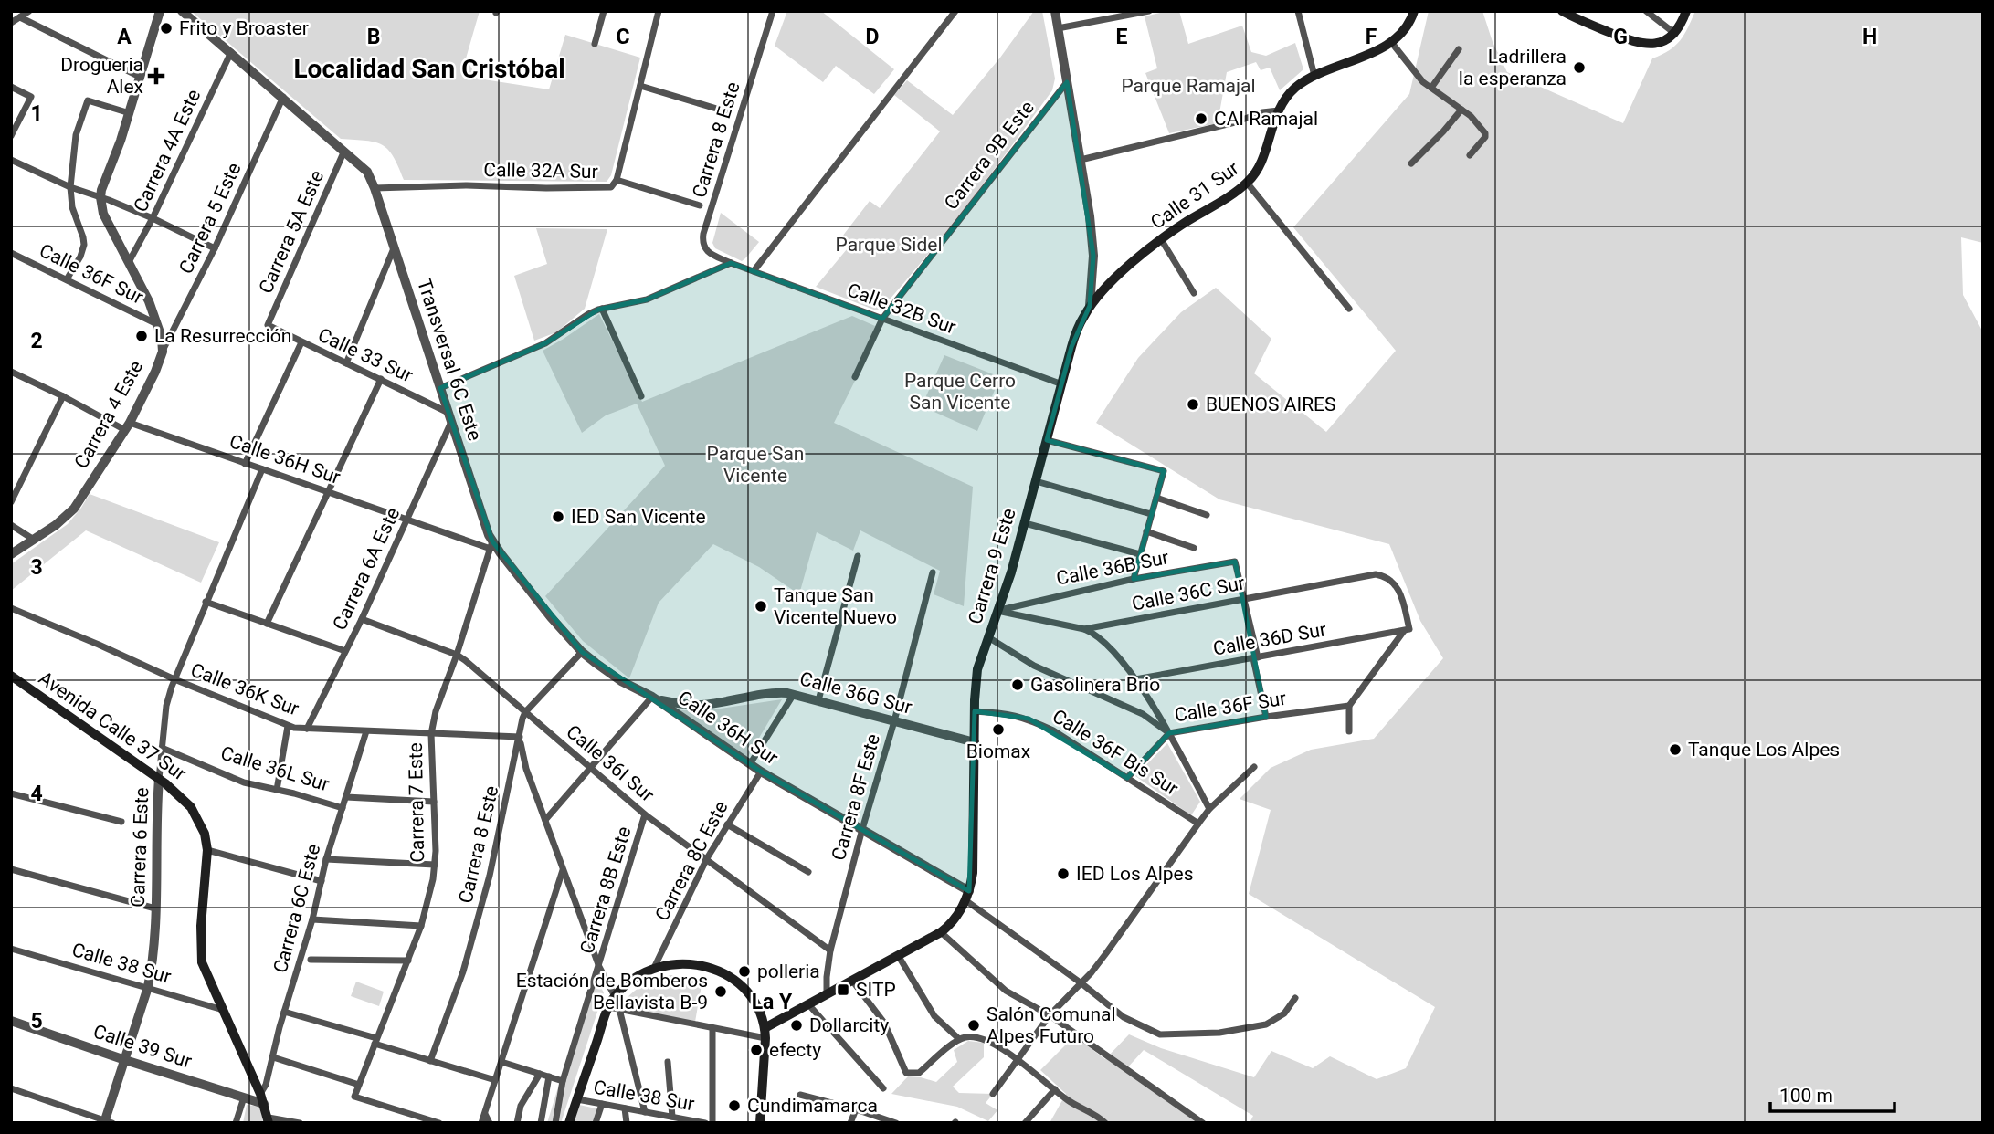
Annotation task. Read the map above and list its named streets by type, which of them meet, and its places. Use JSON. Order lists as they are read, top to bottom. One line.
{"streets":{"main road":["Calle 31 Sur","Carrera 9 Este","Avenida Calle 37 Sur"],"street":["Carrera 8 Este","Carrera 4A Este","Carrera 9B Este","Calle 32A Sur","Carrera 5 Este","Carrera 5A Este","Calle 36F Sur","Calle 32B Sur","Calle 33 Sur","Transversal 6C Este","Carrera 4 Este","Calle 36H Sur","Calle 36B Sur","Carrera 6A Este","Calle 36C Sur","Calle 36D Sur","Calle 36K Sur","Calle 36G Sur","Calle 36F Bis Sur","Calle 36I Sur","Calle 36L Sur","Carrera 8F Este","Carrera 7 Este","Carrera 6 Este","Carrera 8C Este","Carrera 8B Este","Carrera 6C Este","Calle 38 Sur","Calle 39 Sur"]},"crossings":[["Carrera 8 Este","Calle 32B Sur"],["Carrera 8 Este","Calle 36K Sur"],["Carrera 8 Este","Calle 36I Sur"],["Carrera 4A Este","Transversal 6C Este"],["Carrera 4A Este","Carrera 4 Este"],["Carrera 9B Este","Calle 32B Sur"],["Carrera 9B Este","Carrera 9 Este"],["Calle 32A Sur","Transversal 6C Este"],["Calle 31 Sur","Carrera 9 Este"],["Carrera 5 Este","Transversal 6C Este"],["Carrera 5 Este","Carrera 4 Este"],["Carrera 5A Este","Calle 33 Sur"],["Carrera 5A Este","Transversal 6C Este"],["Calle 36F Sur","Carrera 4 Este"],["Calle 36F Sur","Carrera 9 Este"],["Calle 32B Sur","Carrera 9 Este"],["Calle 33 Sur","Transversal 6C Este"],["Calle 33 Sur","Carrera 6A Este"],["Transversal 6C Este","Calle 36H Sur"],["Transversal 6C Este","Carrera 6A Este"],["Transversal 6C Este","Carrera 7 Este"],["Carrera 4 Este","Calle 36H Sur"],["Calle 36H Sur","Carrera 9 Este"],["Calle 36H Sur","Carrera 6A Este"],["Calle 36H Sur","Calle 36G Sur"],["Calle 36H Sur","Carrera 8F Este"],["Calle 36H Sur","Carrera 7 Este"],["Calle 36H Sur","Carrera 6 Este"],["Calle 36H Sur","Carrera 8C Este"],["Carrera 9 Este","Calle 36B Sur"],["Carrera 9 Este","Calle 36C Sur"],["Carrera 9 Este","Calle 36G Sur"],["Carrera 9 Este","Calle 36F Bis Sur"],["Carrera 9 Este","Carrera 8F Este"],["Calle 36B Sur","Calle 36C Sur"],["Carrera 6A Este","Calle 36K Sur"],["Carrera 6A Este","Calle 36I Sur"],["Calle 36C Sur","Calle 36D Sur"],["Calle 36K Sur","Carrera 7 Este"],["Calle 36K Sur","Carrera 6 Este"],["Calle 36K Sur","Carrera 6C Este"],["Calle 36G Sur","Carrera 8F Este"],["Avenida Calle 37 Sur","Carrera 6 Este"],["Calle 36I Sur","Carrera 8F Este"],["Calle 36I Sur","Carrera 7 Este"],["Calle 36I Sur","Carrera 8C Este"],["Calle 36I Sur","Carrera 8B Este"],["Calle 36L Sur","Carrera 7 Este"],["Calle 36L Sur","Carrera 6 Este"],["Calle 36L Sur","Carrera 6C Este"],["Carrera 6 Este","Calle 38 Sur"],["Carrera 6 Este","Calle 39 Sur"],["Carrera 6C Este","Calle 39 Sur"]],"districts":["Localidad San Cristóbal","La Y"],"parks":["Parque Ramajal","Parque Sidel","Parque Cerro San Vicente","Parque San Vicente"],"places":{"other":["Frito y Broaster","Ladrillera la esperanza","CAI Ramajal","La Resurrección","BUENOS AIRES","IED San Vicente","Tanque San Vicente Nuevo","Gasolinera Brio","Biomax","Tanque Los Alpes","IED Los Alpes","polleria","Estación de Bomberos Bellavista B-9","Dollarcity","Salón Comunal Alpes Futuro","efecty","Cundimamarca"],"health":["Drogueria Alex"],"transit":["SITP"]},"scale_bar":"100 m","grid":{"columns":["A","B","C","D","E","F","G","H"],"rows":["1","2","3","4","5"]}}
